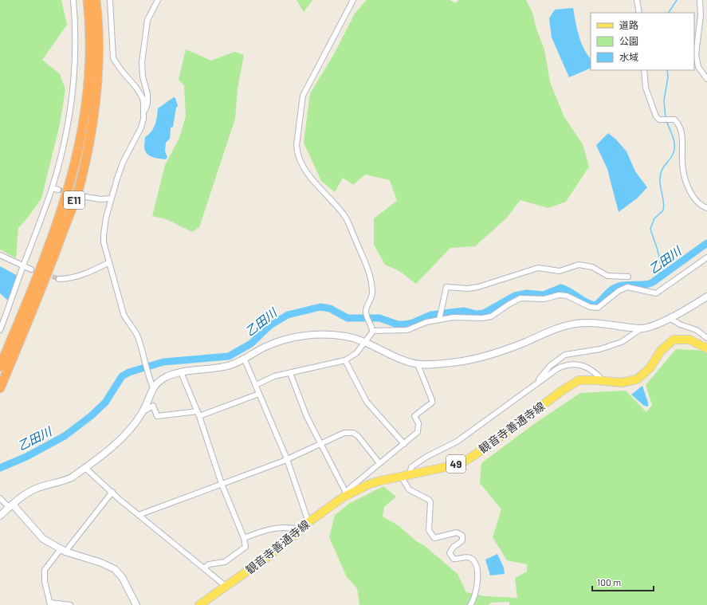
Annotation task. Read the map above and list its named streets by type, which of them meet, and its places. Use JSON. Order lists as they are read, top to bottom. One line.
{"streets":{"highway":["E11"],"main road":["観音寺善通寺線","49"]},"water":["乙田川"],"legend":["道路","公園","水域"],"scale_bar":"100 m"}
